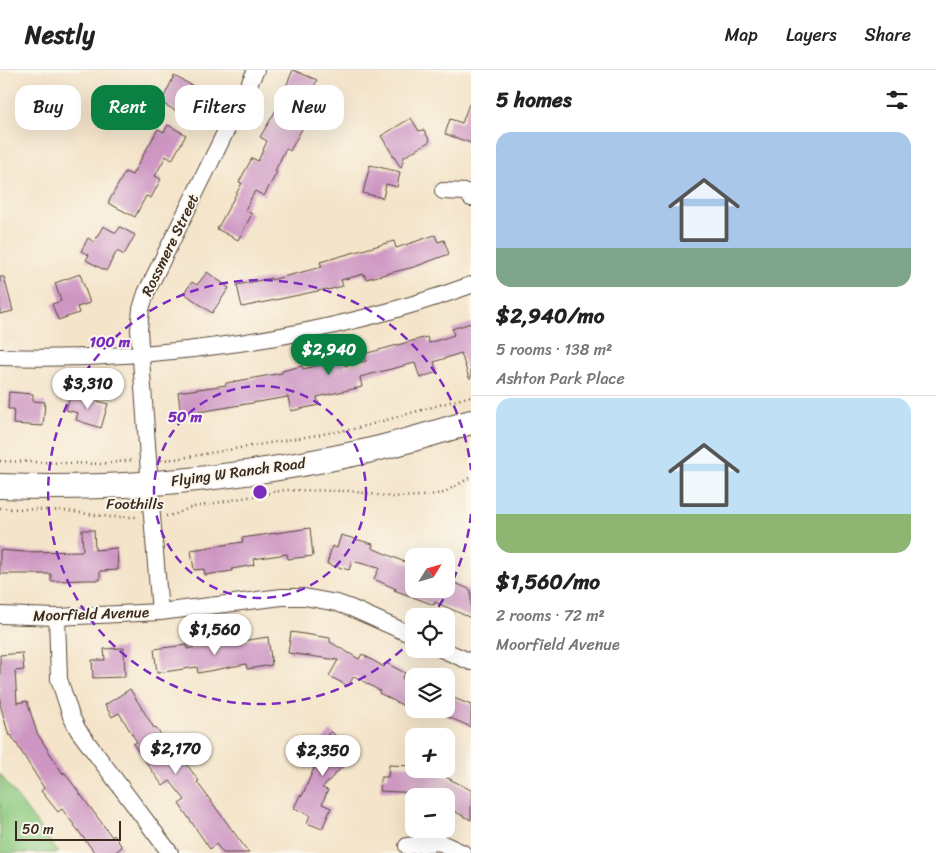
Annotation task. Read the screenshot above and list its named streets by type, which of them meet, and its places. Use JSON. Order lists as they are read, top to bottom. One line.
{"streets":{"street":["Rossmere Street","Flying W Ranch Road","Moorfield Avenue"],"path":["Foothills"]},"crossings":[["Rossmere Street","Flying W Ranch Road"],["Rossmere Street","Foothills"],["Rossmere Street","Moorfield Avenue"]],"scale_bar":"50 m","north":"top right","page":{"header":"Nestly","nav":["Map","Layers","Share"],"heading":"5 homes","chip":["Buy","Rent","Filters","New"],"list":[{"name":"$2,940/mo","note":"5 rooms · 138 m² · Ashton Park Place"},{"name":"$1,560/mo","note":"2 rooms · 72 m² · Moorfield Avenue"}],"price":["$2,940","$3,310","$1,560","$2,170","$2,350"],"map_buttons":["+","−"],"scale":"50 m"},"rings":["100 m","50 m"]}
